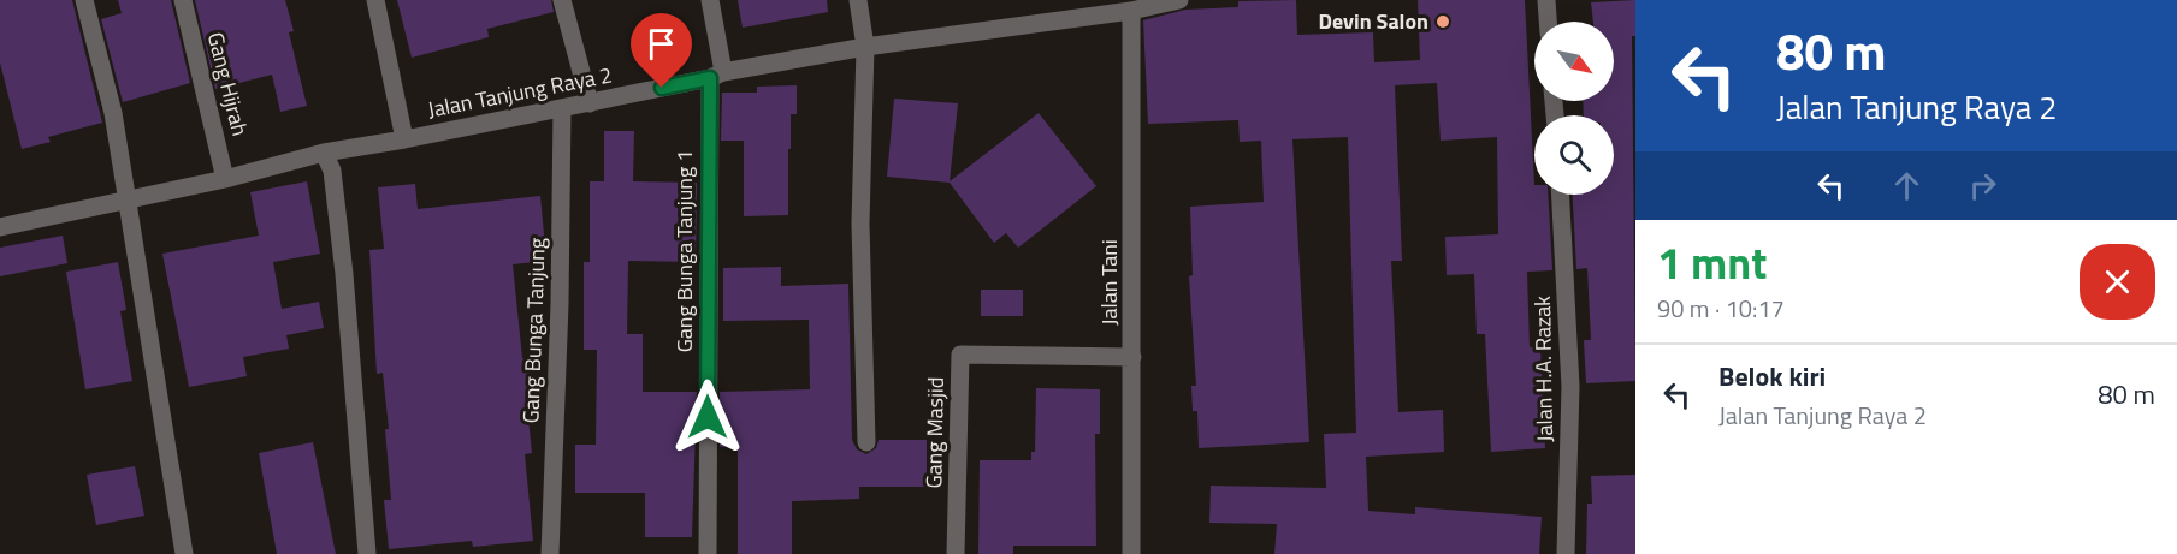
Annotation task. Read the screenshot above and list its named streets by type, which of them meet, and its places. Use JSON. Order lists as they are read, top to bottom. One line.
{"streets":{"street":["Gang Hijrah","Jalan Tanjung Raya 2","Gang Bunga Tanjung 1","Jalan Tani","Gang Bunga Tanjung","Jalan H.A. Razak","Gang Masjid"]},"crossings":[["Gang Hijrah","Jalan Tanjung Raya 2"],["Jalan Tanjung Raya 2","Gang Bunga Tanjung 1"],["Jalan Tanjung Raya 2","Jalan Tani"],["Jalan Tanjung Raya 2","Gang Bunga Tanjung"],["Jalan Tani","Gang Masjid"]],"places":["Devin Salon"],"north":"bottom right","page":{"turn":["80 m","Jalan Tanjung Raya 2"],"heading":["1 mnt","90 m · 10:17"],"list":[{"name":"Belok kiri","note":"Jalan Tanjung Raya 2","value":"80 m"}]}}
